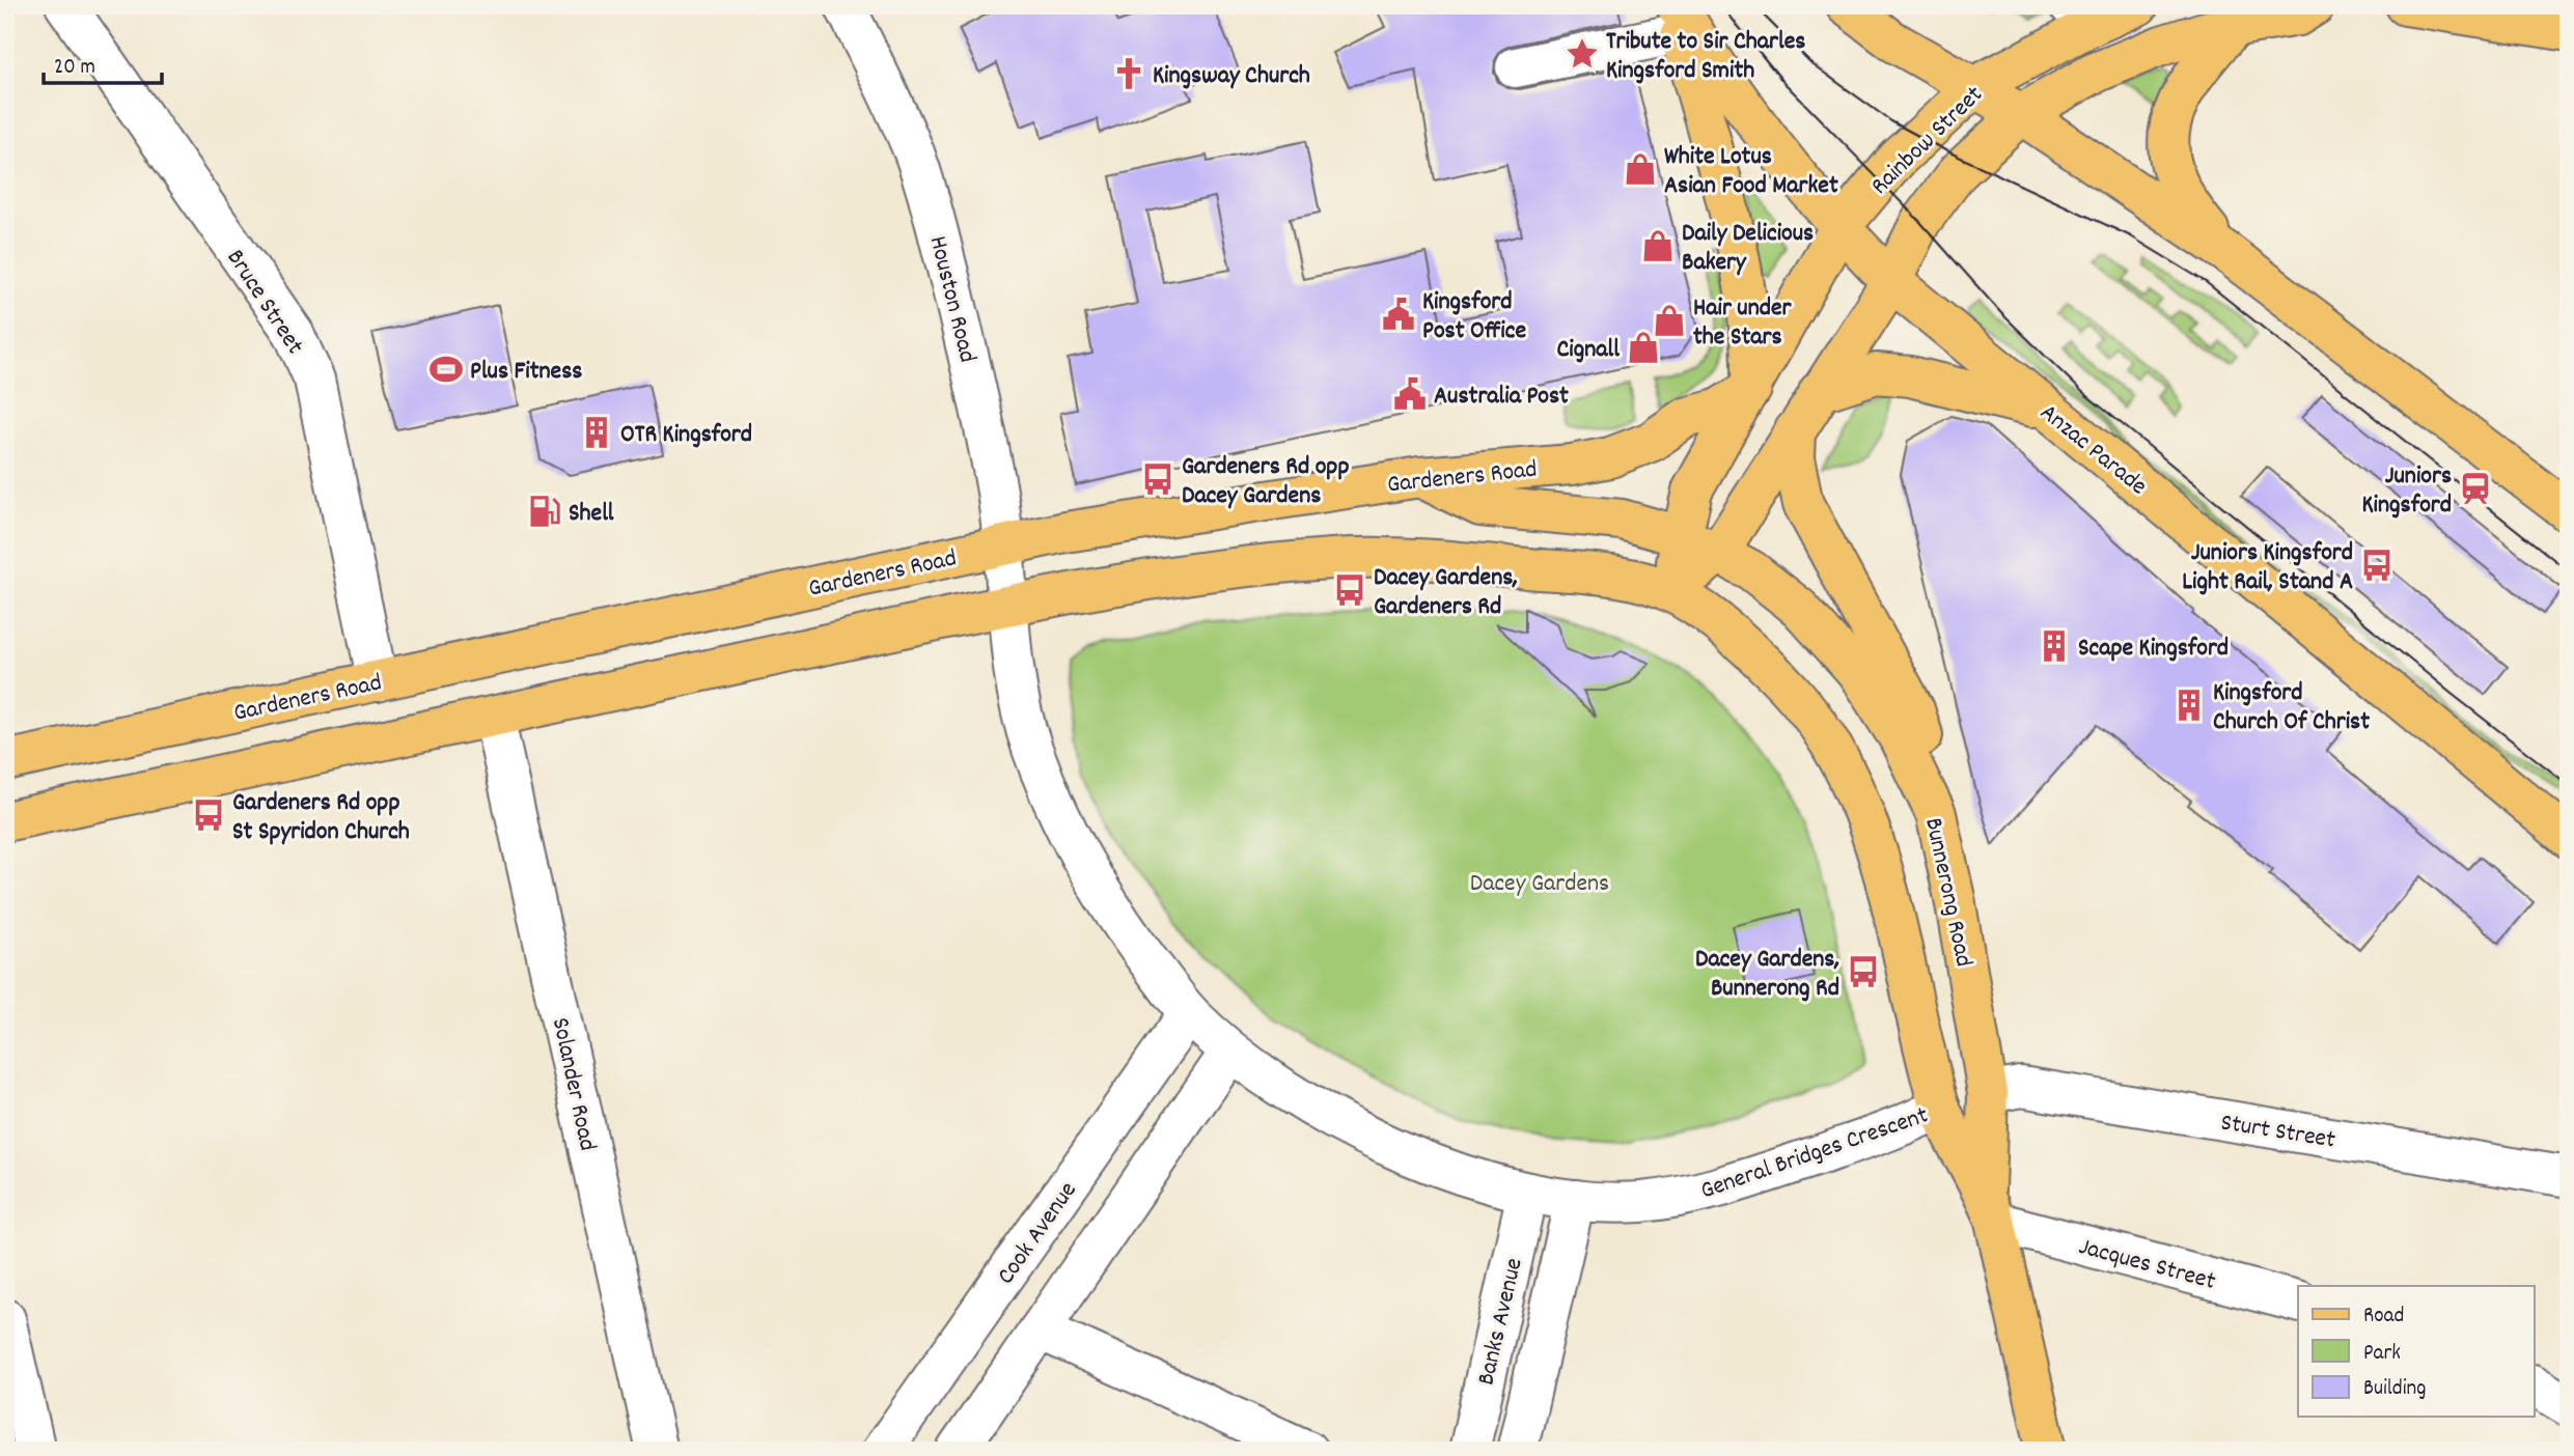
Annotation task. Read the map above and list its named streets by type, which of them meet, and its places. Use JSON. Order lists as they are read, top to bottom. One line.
{"streets":{"main road":["Rainbow Street","Anzac Parade","Gardeners Road","Bunnerong Road"],"street":["Houston Road","Bruce Street","Solander Road","Sturt Street","General Bridges Crescent","Cook Avenue","Jacques Street","Banks Avenue"]},"crossings":[["Rainbow Street","Anzac Parade"],["Houston Road","Gardeners Road"],["Houston Road","General Bridges Crescent"],["Bruce Street","Gardeners Road"],["Gardeners Road","Bunnerong Road"],["Bunnerong Road","Sturt Street"],["Bunnerong Road","General Bridges Crescent"],["Bunnerong Road","Jacques Street"],["General Bridges Crescent","Cook Avenue"],["General Bridges Crescent","Banks Avenue"]],"parks":["Dacey Gardens"],"places":{"place":["Tribute to Sir Charles Kingsford Smith"],"church":["Kingsway Church"],"shop":["White Lotus Asian Food Market","Daily Delicious Bakery","Hair under the Stars","Cignall"],"public building":["Kingsford Post Office","Australia Post"],"sports":["Plus Fitness"],"building":["OTR Kingsford","Scape Kingsford","Kingsford Church Of Christ"],"bus stop":["Gardeners Rd opp Dacey Gardens","Juniors Kingsford Light Rail, Stand A","Dacey Gardens, Gardeners Rd","Gardeners Rd opp St Spyridon Church","Dacey Gardens, Bunnerong Rd"],"station":["Juniors Kingsford"],"fuel station":["Shell"]},"legend":["Road","Park","Building"],"scale_bar":"20 m"}
